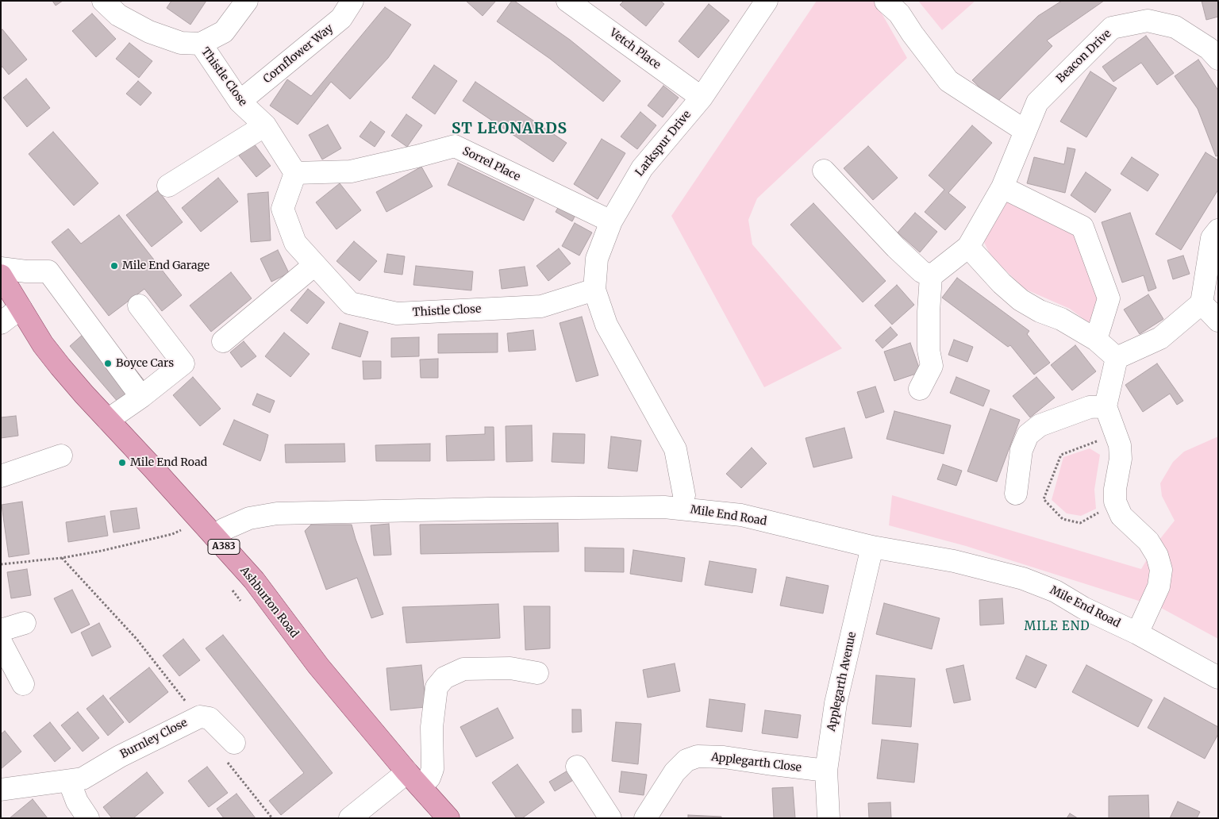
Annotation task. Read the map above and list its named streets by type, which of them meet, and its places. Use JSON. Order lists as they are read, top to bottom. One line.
{"streets":{"main road":["A383","Ashburton Road"],"street":["Vetch Place","Cornflower Way","Beacon Drive","Thistle Close","Larkspur Drive","Sorrel Place","Mile End Road","Applegarth Avenue","Burnley Close","Applegarth Close"]},"crossings":[["Vetch Place","Larkspur Drive"],["Cornflower Way","Thistle Close"],["Thistle Close","Larkspur Drive"],["Thistle Close","Sorrel Place"],["Larkspur Drive","Sorrel Place"],["Mile End Road","Ashburton Road"],["Mile End Road","Applegarth Avenue"],["Applegarth Avenue","Applegarth Close"]],"districts":["ST LEONARDS","MILE END"],"places":["Mile End Garage","Boyce Cars","Mile End Road"]}
